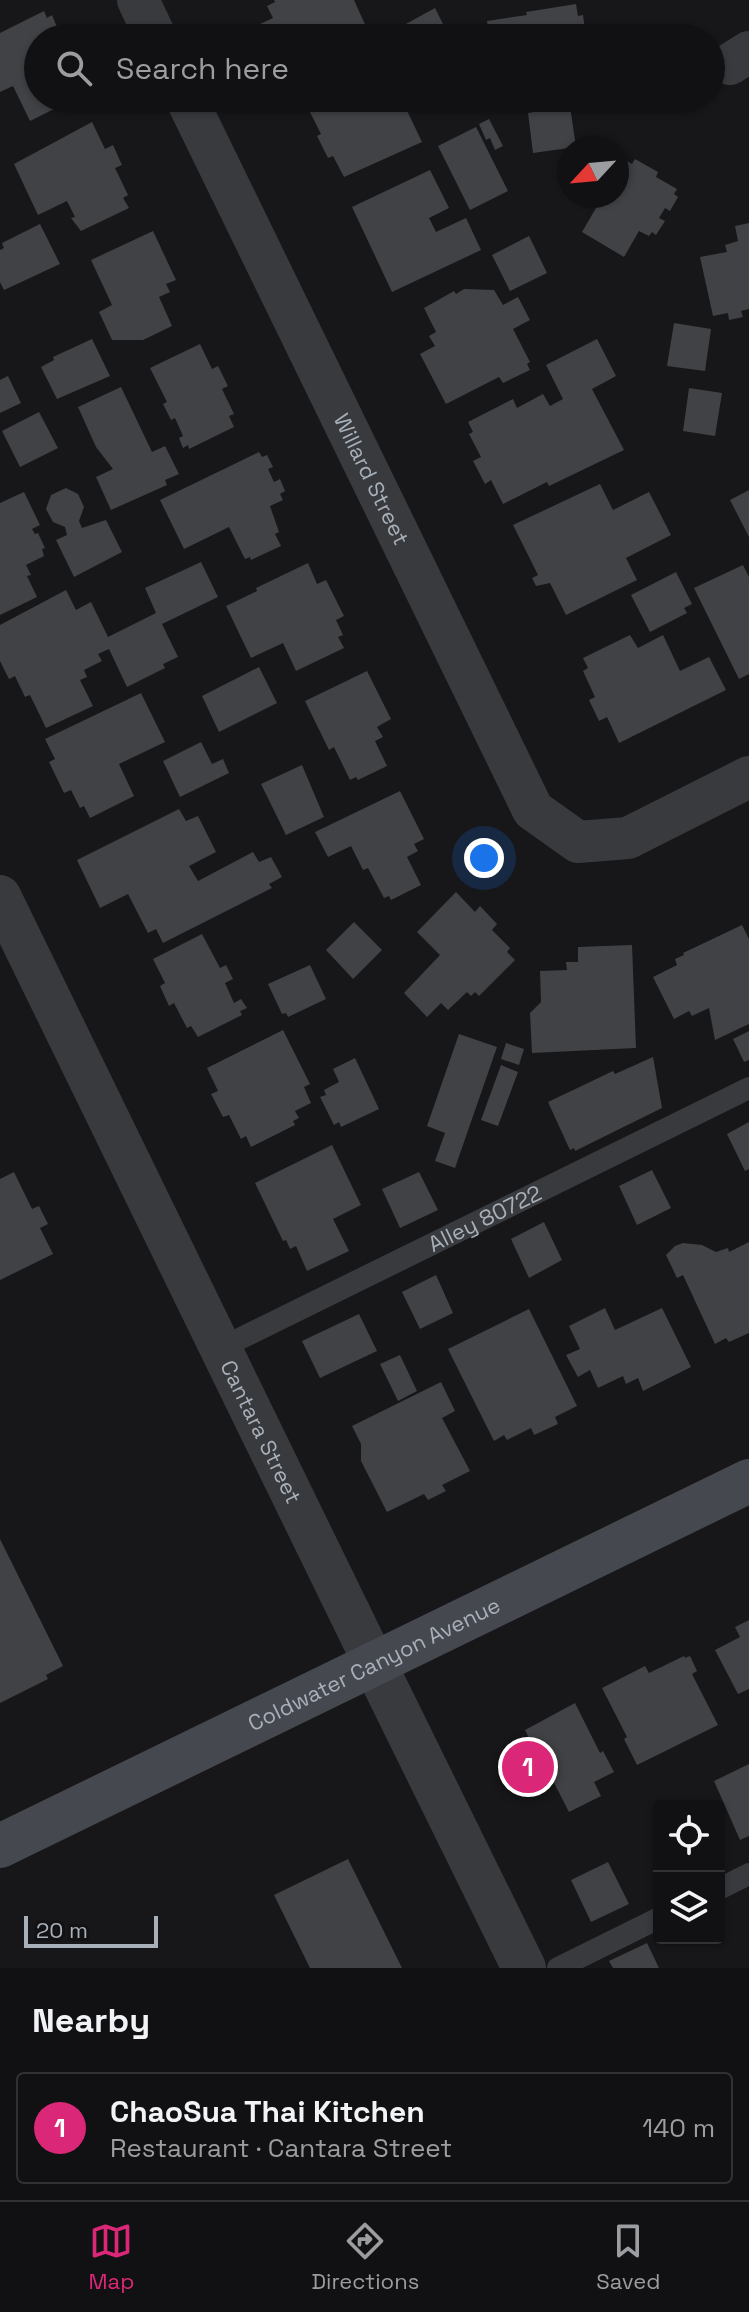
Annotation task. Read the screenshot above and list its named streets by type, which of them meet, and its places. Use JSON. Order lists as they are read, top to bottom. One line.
{"streets":{"main road":["Coldwater Canyon Avenue"],"street":["Willard Street","Cantara Street"],"lane":["Alley 80722"]},"crossings":[["Alley 80722","Cantara Street"],["Cantara Street","Coldwater Canyon Avenue"]],"scale_bar":"20 m","north":"bottom left","page":{"search":"Search here","pins":"1","scale":"20 m","heading":"Nearby","list":[{"mark":"1","name":"ChaoSua Thai Kitchen","note":"Restaurant · Cantara Street","value":"140 m"}],"nav":["Map","Directions","Saved"]}}
